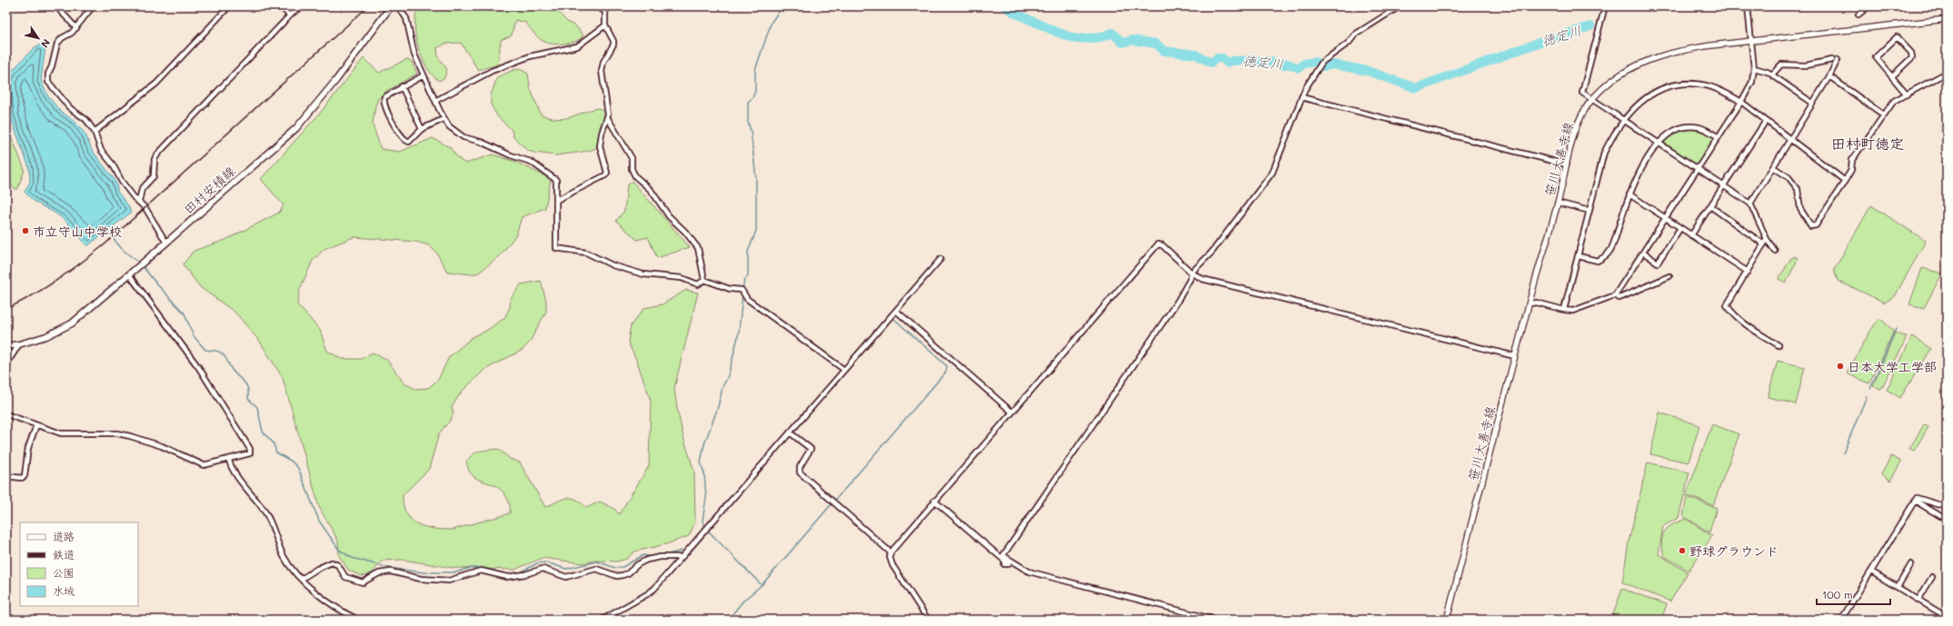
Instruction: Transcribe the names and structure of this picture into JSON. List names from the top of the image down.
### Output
{
  "streets": {
    "main road": ["田村安積線"],
    "street": ["笹川大善寺線"]
  },
  "districts": ["田村町徳定"],
  "water": ["徳定川"],
  "places": ["市立守山中学校", "日本大学工学部", "野球グラウンド"],
  "legend": [
    "道路",
    "鉄道",
    "公園",
    "水域"
  ],
  "scale_bar": "100 m",
  "north": "bottom right"
}
